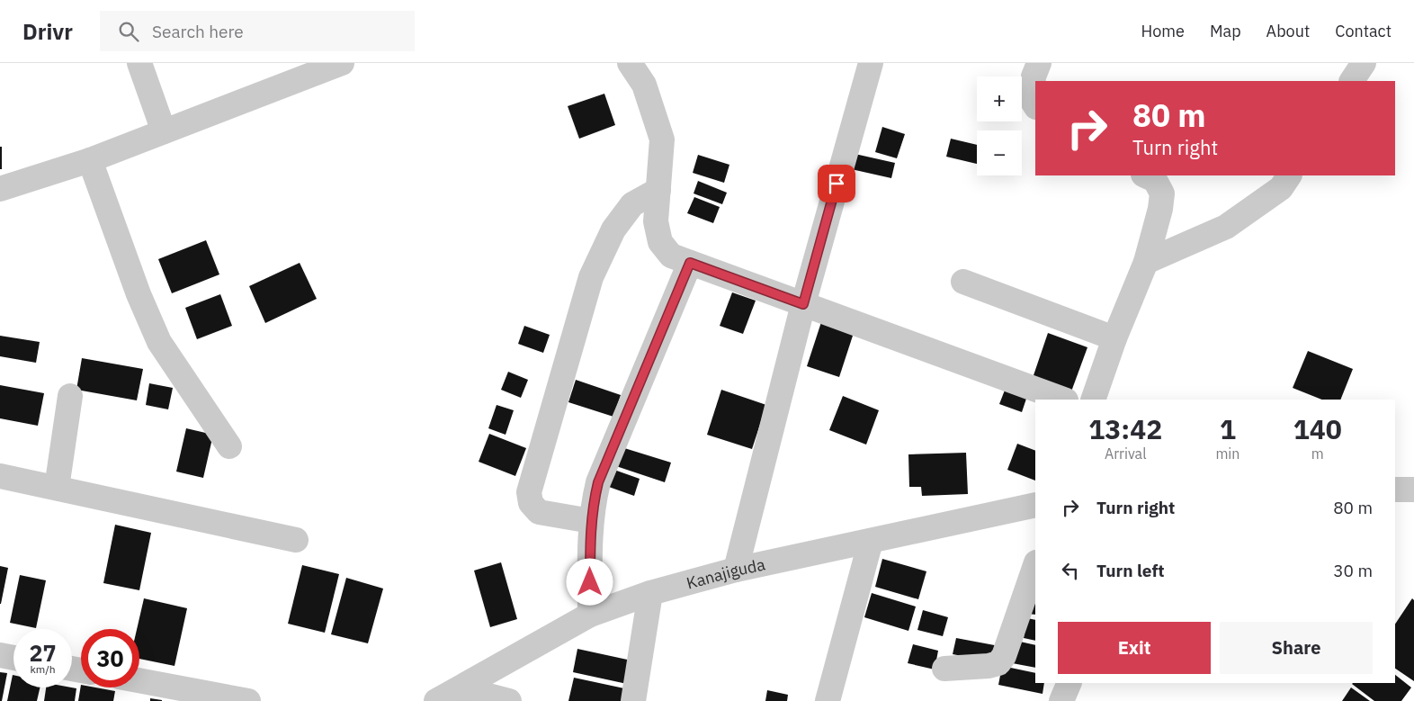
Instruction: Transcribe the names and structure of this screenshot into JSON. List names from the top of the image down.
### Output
{
  "streets": {
    "street": ["Kanajiguda"]
  },
  "page": {
    "header": "Drivr",
    "search": "Search here",
    "nav": [
      "Home",
      "Map",
      "About",
      "Contact"
    ],
    "map_buttons": ["+", "−"],
    "turn": ["80 m", "Turn right"],
    "eta": [
      "13:42",
      "Arrival",
      "1",
      "min",
      "140",
      "m"
    ],
    "list": [
      {
        "name": "Turn right",
        "value": "80 m"
      },
      {
        "name": "Turn left",
        "value": "30 m"
      }
    ],
    "buttons": ["Exit", "Share"],
    "speed": "27 km/h",
    "limit": "30"
  }
}
